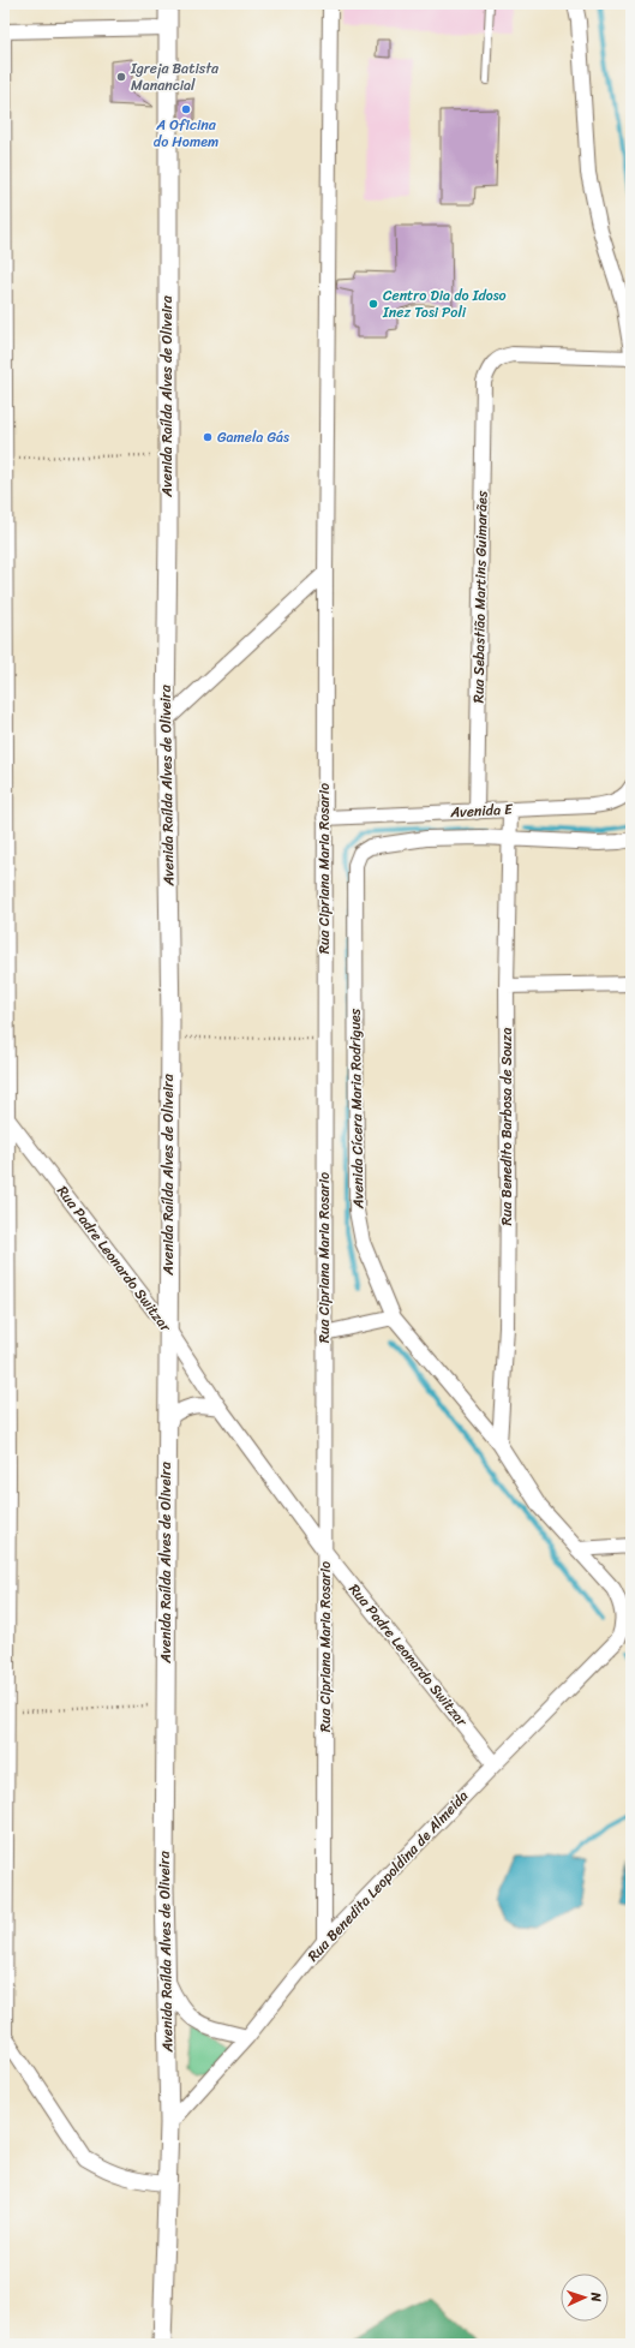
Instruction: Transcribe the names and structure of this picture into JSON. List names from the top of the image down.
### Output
{
  "streets": {
    "street": [
      "Avenida Raílda Alves de Oliveira",
      "Rua Sebastião Martins Guimarães",
      "Avenida E",
      "Rua Cipriana Maria Rosario",
      "Avenida Cícera Maria Rodrigues",
      "Rua Benedito Barbosa de Souza",
      "Rua Padre Leonardo Switzar",
      "Rua Benedita Leopoldina de Almeida"
    ]
  },
  "crossings": [
    ["Avenida Raílda Alves de Oliveira", "Rua Padre Leonardo Switzar"],
    ["Avenida Raílda Alves de Oliveira", "Rua Benedita Leopoldina de Almeida"],
    ["Rua Sebastião Martins Guimarães", "Avenida E"],
    ["Avenida E", "Rua Cipriana Maria Rosario"],
    ["Avenida E", "Rua Benedito Barbosa de Souza"],
    ["Rua Cipriana Maria Rosario", "Rua Padre Leonardo Switzar"],
    ["Rua Cipriana Maria Rosario", "Rua Benedita Leopoldina de Almeida"],
    ["Avenida Cícera Maria Rodrigues", "Rua Benedito Barbosa de Souza"],
    ["Avenida Cícera Maria Rodrigues", "Rua Benedita Leopoldina de Almeida"],
    ["Rua Padre Leonardo Switzar", "Rua Benedita Leopoldina de Almeida"]
  ],
  "places": [
    "Igreja Batista Manancial",
    "A Oficina do Homem",
    "Centro Dia do Idoso Inez Tosi Poli",
    "Gamela Gás"
  ],
  "north": "right"
}
